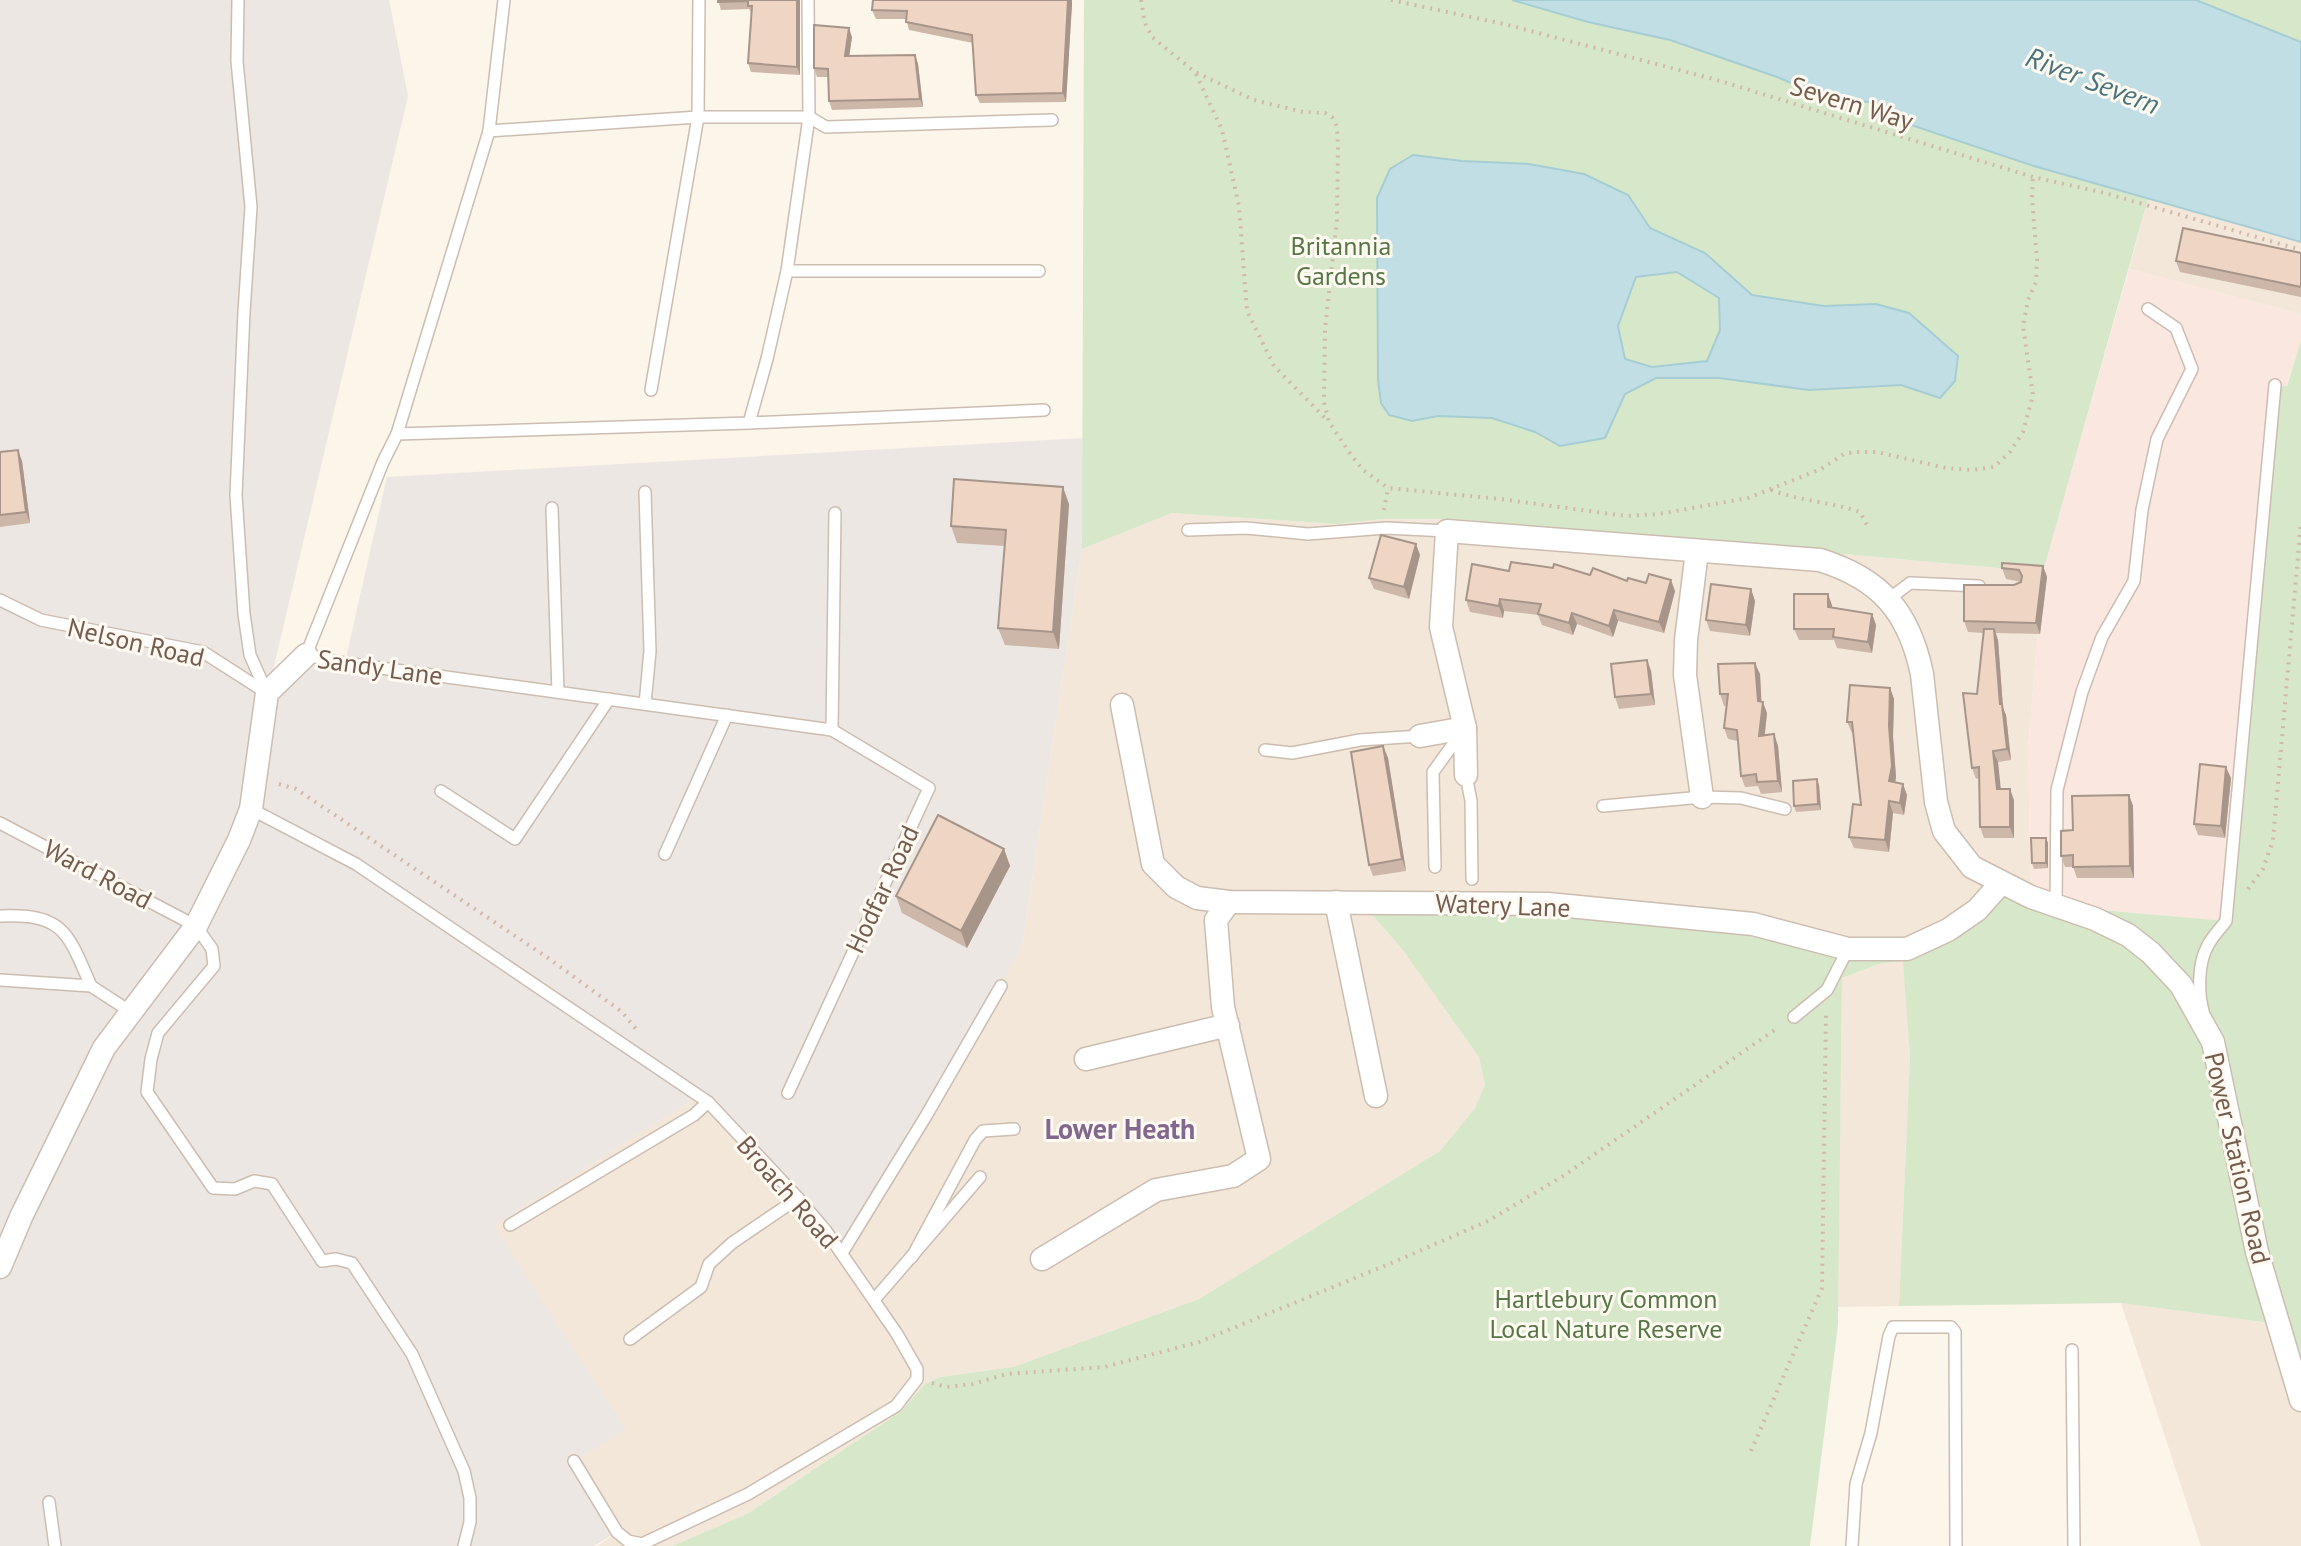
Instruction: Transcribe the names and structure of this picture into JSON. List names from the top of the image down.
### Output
{
  "streets": {
    "street": ["Sandy Lane", "Watery Lane", "Power Station Road"],
    "lane": [
      "Nelson Road",
      "Ward Road",
      "Hodfar Road",
      "Broach Road"
    ],
    "path": ["Severn Way"]
  },
  "crossings": [
    ["Nelson Road", "Sandy Lane"],
    ["Sandy Lane", "Hodfar Road"],
    ["Watery Lane", "Power Station Road"]
  ],
  "districts": ["Lower Heath"],
  "water": ["River Severn"],
  "parks": ["Britannia Gardens", "Hartlebury Common Local Nature Reserve"]
}
